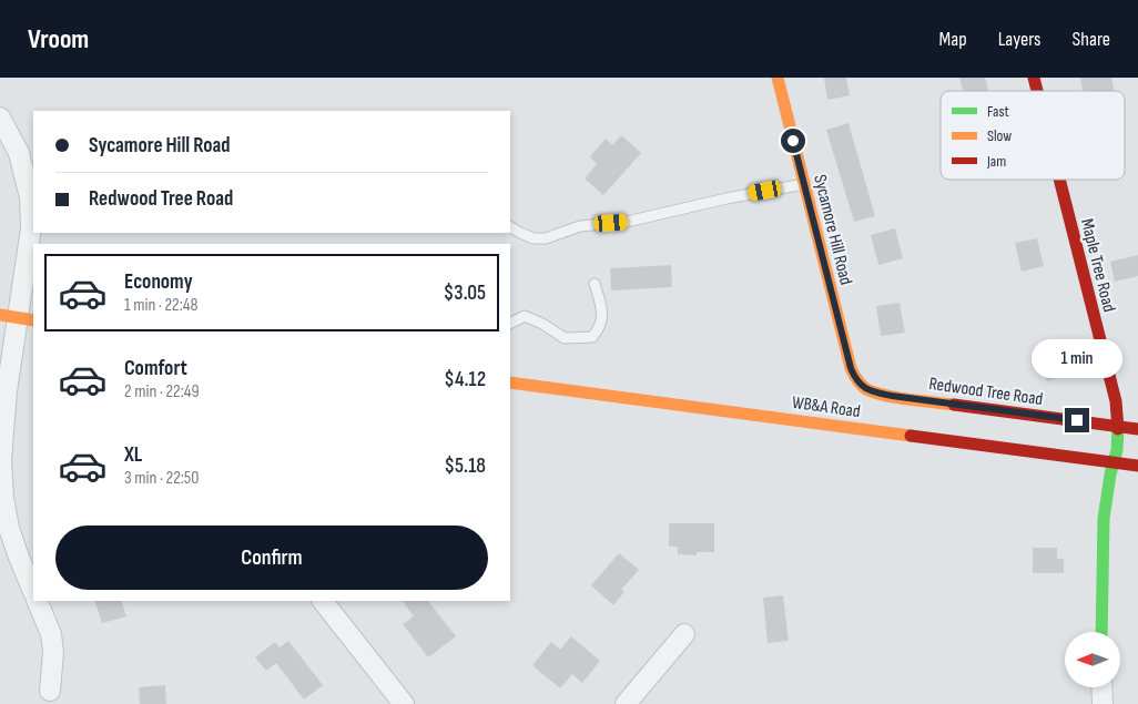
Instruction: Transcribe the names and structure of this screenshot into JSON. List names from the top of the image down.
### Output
{
  "streets": {
    "street": [
      "Sycamore Hill Road",
      "Maple Tree Road",
      "Redwood Tree Road",
      "WB&A Road"
    ]
  },
  "crossings": [
    ["Sycamore Hill Road", "Redwood Tree Road"],
    ["Maple Tree Road", "Redwood Tree Road"],
    ["Maple Tree Road", "WB&A Road"]
  ],
  "legend": ["Fast", "Slow", "Jam"],
  "north": "left",
  "page": {
    "header": "Vroom",
    "nav": ["Map", "Layers", "Share"],
    "banner": ["Sycamore Hill Road", "Redwood Tree Road"],
    "list": [
      {
        "name": "Economy",
        "note": "1 min · 22:48",
        "value": "$3.05"
      },
      {
        "name": "Comfort",
        "note": "2 min · 22:49",
        "value": "$4.12"
      },
      {
        "name": "XL",
        "note": "3 min · 22:50",
        "value": "$5.18"
      }
    ],
    "bubble": "1 min",
    "buttons": "Confirm"
  }
}
